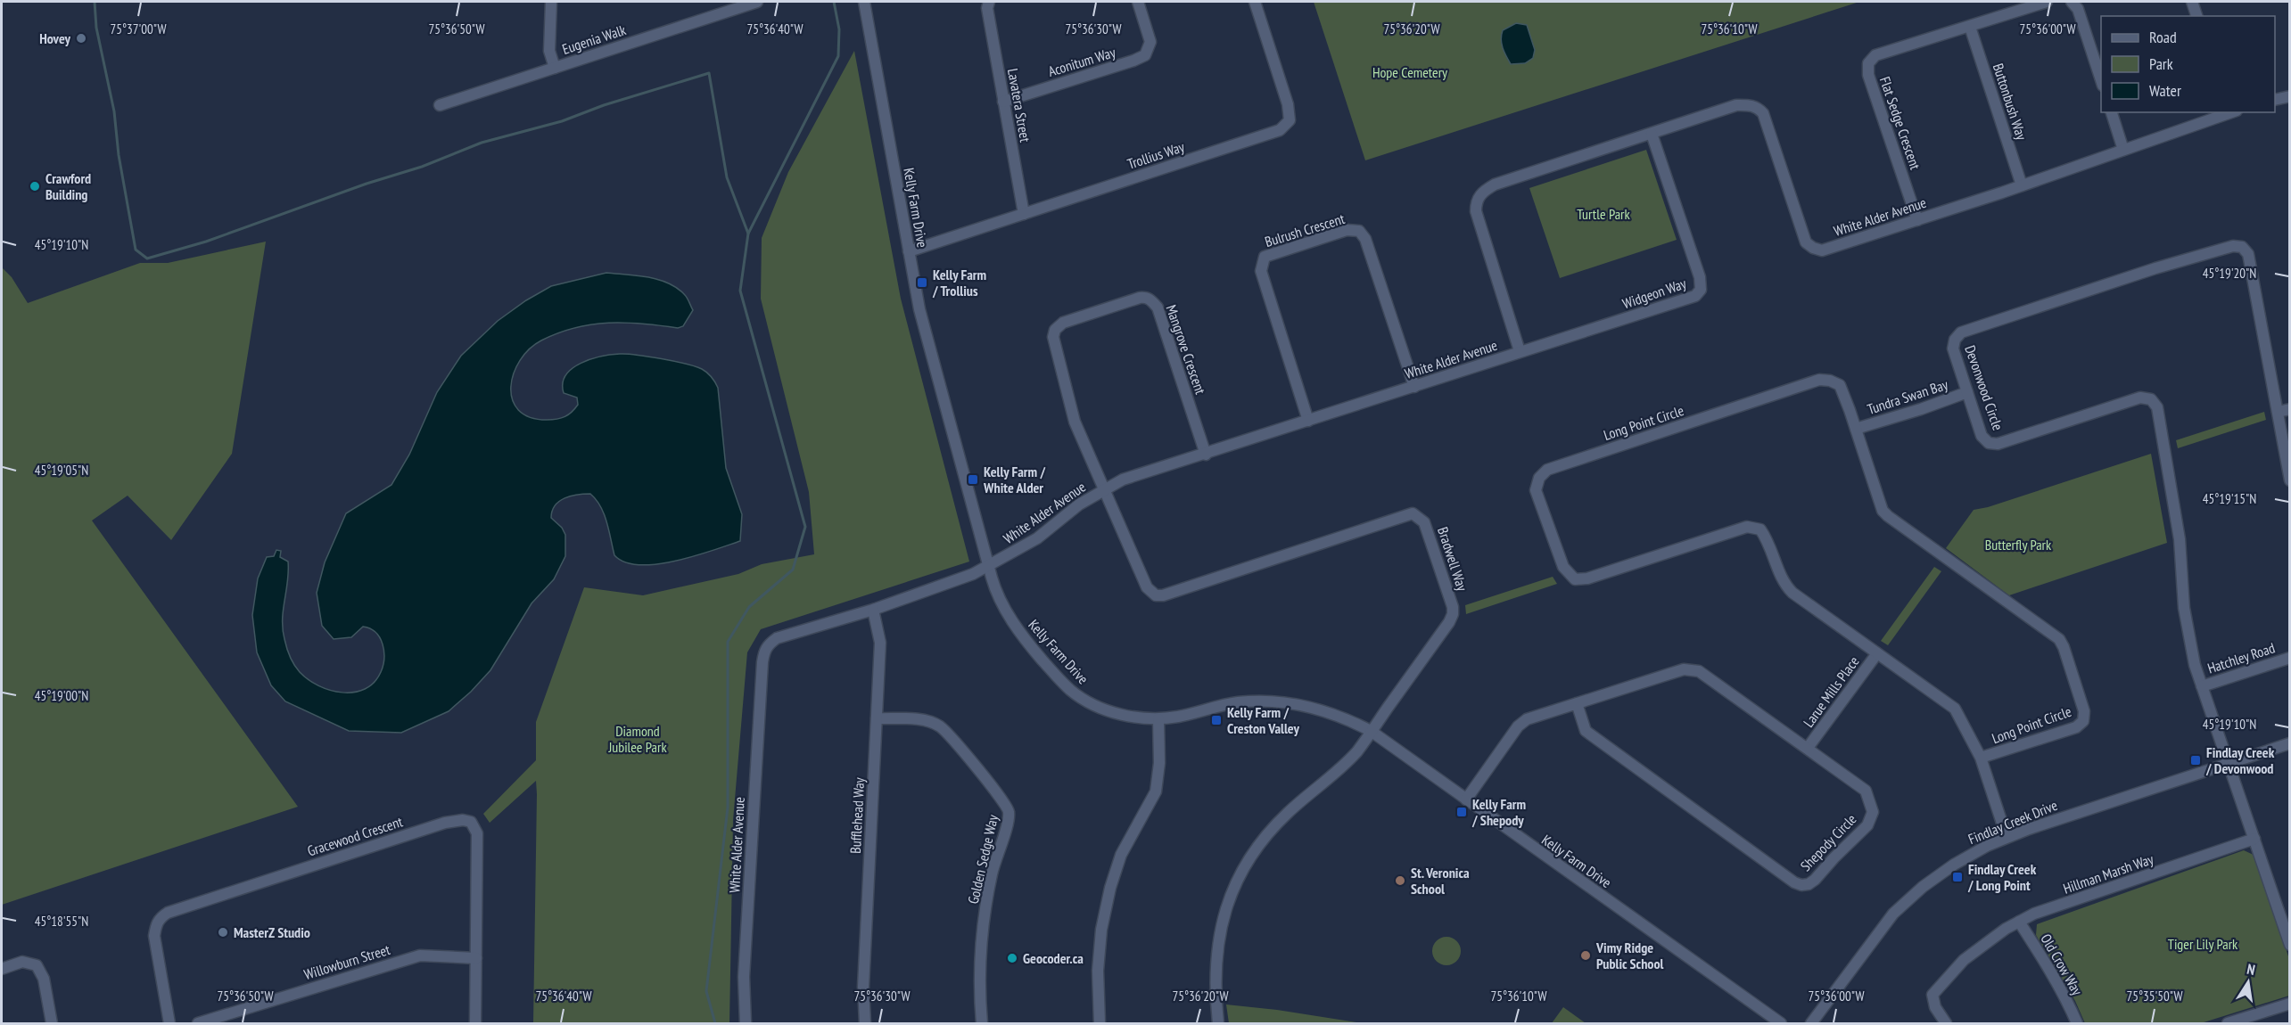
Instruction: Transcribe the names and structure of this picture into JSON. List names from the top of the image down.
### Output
{
  "streets": {
    "street": [
      "Eugenia Walk",
      "Aconitum Way",
      "Buttonbush Way",
      "Lavatera Street",
      "Flat Sedge Crescent",
      "Trollius Way",
      "Kelly Farm Drive",
      "White Alder Avenue",
      "Bulrush Crescent",
      "Widgeon Way",
      "Mangrove Crescent",
      "Devonwood Circle",
      "Tundra Swan Bay",
      "Long Point Circle",
      "Bradwell Way",
      "Hatchley Road",
      "Larue Mills Place",
      "Bufflehead Way",
      "Findlay Creek Drive",
      "Gracewood Crescent",
      "Shepody Circle",
      "Golden Sedge Way",
      "Hillman Marsh Way",
      "Willowburn Street",
      "Old Crow Way"
    ]
  },
  "crossings": [
    ["Aconitum Way", "Lavatera Street"],
    ["Buttonbush Way", "Flat Sedge Crescent"],
    ["Buttonbush Way", "White Alder Avenue"],
    ["Lavatera Street", "Trollius Way"],
    ["Flat Sedge Crescent", "White Alder Avenue"],
    ["Trollius Way", "Kelly Farm Drive"],
    ["Kelly Farm Drive", "White Alder Avenue"],
    ["Kelly Farm Drive", "Bradwell Way"],
    ["Kelly Farm Drive", "Shepody Circle"],
    ["White Alder Avenue", "Bulrush Crescent"],
    ["White Alder Avenue", "Widgeon Way"],
    ["White Alder Avenue", "Mangrove Crescent"],
    ["White Alder Avenue", "Bradwell Way"],
    ["White Alder Avenue", "Bufflehead Way"],
    ["Mangrove Crescent", "Bradwell Way"],
    ["Devonwood Circle", "Tundra Swan Bay"],
    ["Devonwood Circle", "Hatchley Road"],
    ["Devonwood Circle", "Findlay Creek Drive"],
    ["Devonwood Circle", "Hillman Marsh Way"],
    ["Tundra Swan Bay", "Long Point Circle"],
    ["Long Point Circle", "Larue Mills Place"],
    ["Long Point Circle", "Findlay Creek Drive"],
    ["Larue Mills Place", "Shepody Circle"],
    ["Bufflehead Way", "Golden Sedge Way"],
    ["Gracewood Crescent", "Willowburn Street"],
    ["Hillman Marsh Way", "Old Crow Way"]
  ],
  "parks": [
    "Hope Cemetery",
    "Turtle Park",
    "Butterfly Park",
    "Diamond Jubilee Park",
    "Tiger Lily Park"
  ],
  "places": {
    "other": [
      "Hovey",
      "Crawford Building",
      "St. Veronica School",
      "MasterZ Studio",
      "Vimy Ridge Public School",
      "Geocoder.ca"
    ],
    "transit": [
      "Kelly Farm / Trollius",
      "Kelly Farm / White Alder",
      "Kelly Farm / Creston Valley",
      "Findlay Creek / Devonwood",
      "Kelly Farm / Shepody",
      "Findlay Creek / Long Point"
    ]
  },
  "legend": ["Road", "Park", "Water"],
  "north": "top",
  "coordinates": [
    "75°37'00\"W",
    "75°36'50\"W",
    "75°36'40\"W",
    "75°36'30\"W",
    "75°36'20\"W",
    "75°36'10\"W",
    "75°36'00\"W",
    "45°19'10\"N",
    "45°19'20\"N",
    "45°19'05\"N",
    "45°19'15\"N",
    "45°19'00\"N",
    "45°18'55\"N",
    "75°35'50\"W"
  ]
}
